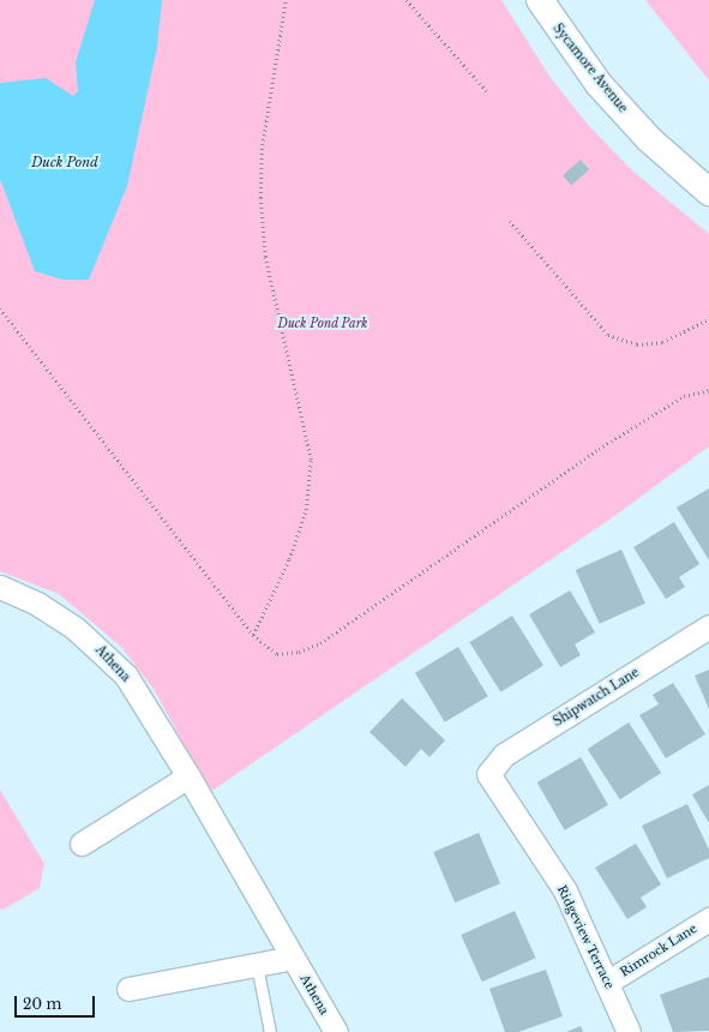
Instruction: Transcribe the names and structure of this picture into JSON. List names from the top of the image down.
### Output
{
  "streets": {
    "street": [
      "Sycamore Avenue",
      "Athena",
      "Shipwatch Lane",
      "Ridgeview Terrace",
      "Rimrock Lane"
    ]
  },
  "crossings": [
    ["Shipwatch Lane", "Ridgeview Terrace"],
    ["Ridgeview Terrace", "Rimrock Lane"]
  ],
  "water": ["Duck Pond"],
  "parks": ["Duck Pond Park"],
  "scale_bar": "20 m"
}
